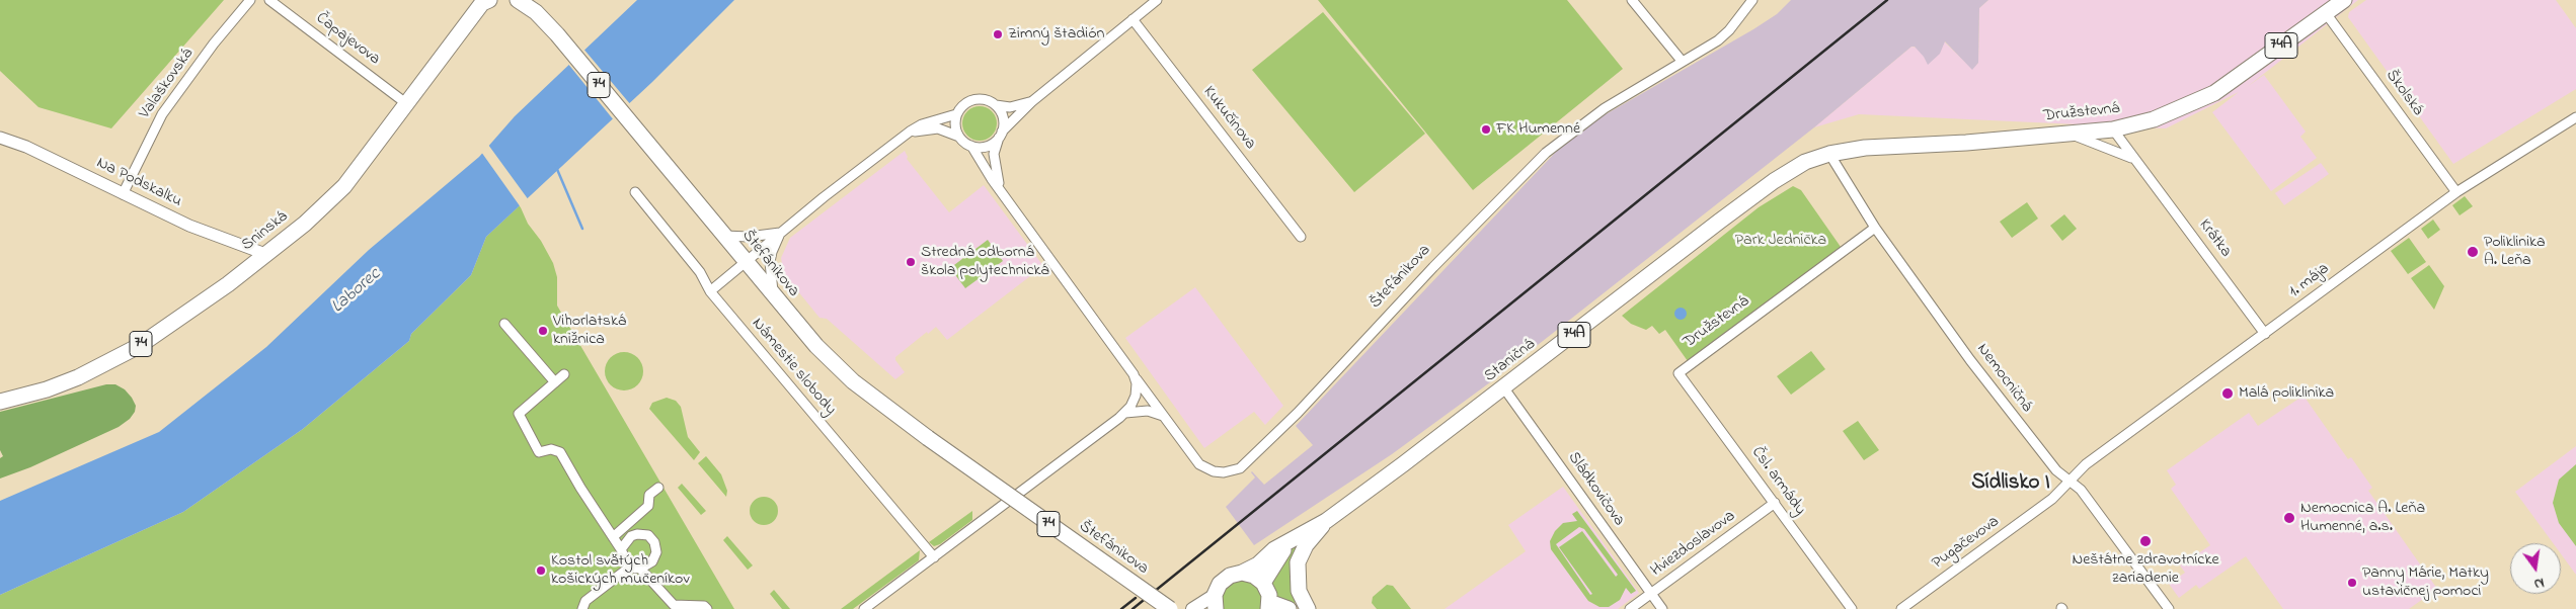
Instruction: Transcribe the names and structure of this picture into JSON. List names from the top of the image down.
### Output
{
  "streets": {
    "main road": [
      "74A",
      "74",
      "Družstevná",
      "Sninská",
      "Štefánikova",
      "Staničná"
    ],
    "street": [
      "Čapajevova",
      "Valaškovská",
      "Školská",
      "Kukučínova",
      "Na Podskalku",
      "Krátka",
      "1. mája",
      "Námestie slobody",
      "Nemocničná",
      "Čsl. armády",
      "Sládkovičova",
      "Pugačevova",
      "Hviezdoslavova"
    ]
  },
  "crossings": [
    ["Čapajevova", "Sninská"],
    ["74A", "Staničná"],
    ["Valaškovská", "Na Podskalku"],
    ["74", "Štefánikova"],
    ["Školská", "Družstevná"],
    ["Školská", "1. mája"],
    ["Družstevná", "Krátka"],
    ["Družstevná", "Staničná"],
    ["Družstevná", "Nemocničná"],
    ["Družstevná", "Čsl. armády"],
    ["Na Podskalku", "Sninská"],
    ["Krátka", "1. mája"],
    ["Štefánikova", "Námestie slobody"],
    ["1. mája", "Nemocničná"],
    ["1. mája", "Pugačevova"],
    ["Staničná", "Sládkovičova"],
    ["Nemocničná", "Pugačevova"],
    ["Čsl. armády", "Hviezdoslavova"],
    ["Sládkovičova", "Hviezdoslavova"]
  ],
  "districts": ["Sídlisko I"],
  "water": ["Laborec"],
  "parks": ["Park Jednička"],
  "places": [
    "Zimný štadión",
    "FK Humenné",
    "Poliklinika A. Leňa",
    "Stredná odborná škola polytechnická",
    "Vihorlatská knižnica",
    "Malá poliklinika",
    "Nemocnica A. Leňa Humenné, a.s.",
    "Neštátne zdravotnícke zariadenie",
    "Kostol svätých košických mučeníkov",
    "Panny Márie, Matky ustavičnej pomoci"
  ],
  "north": "bottom"
}
